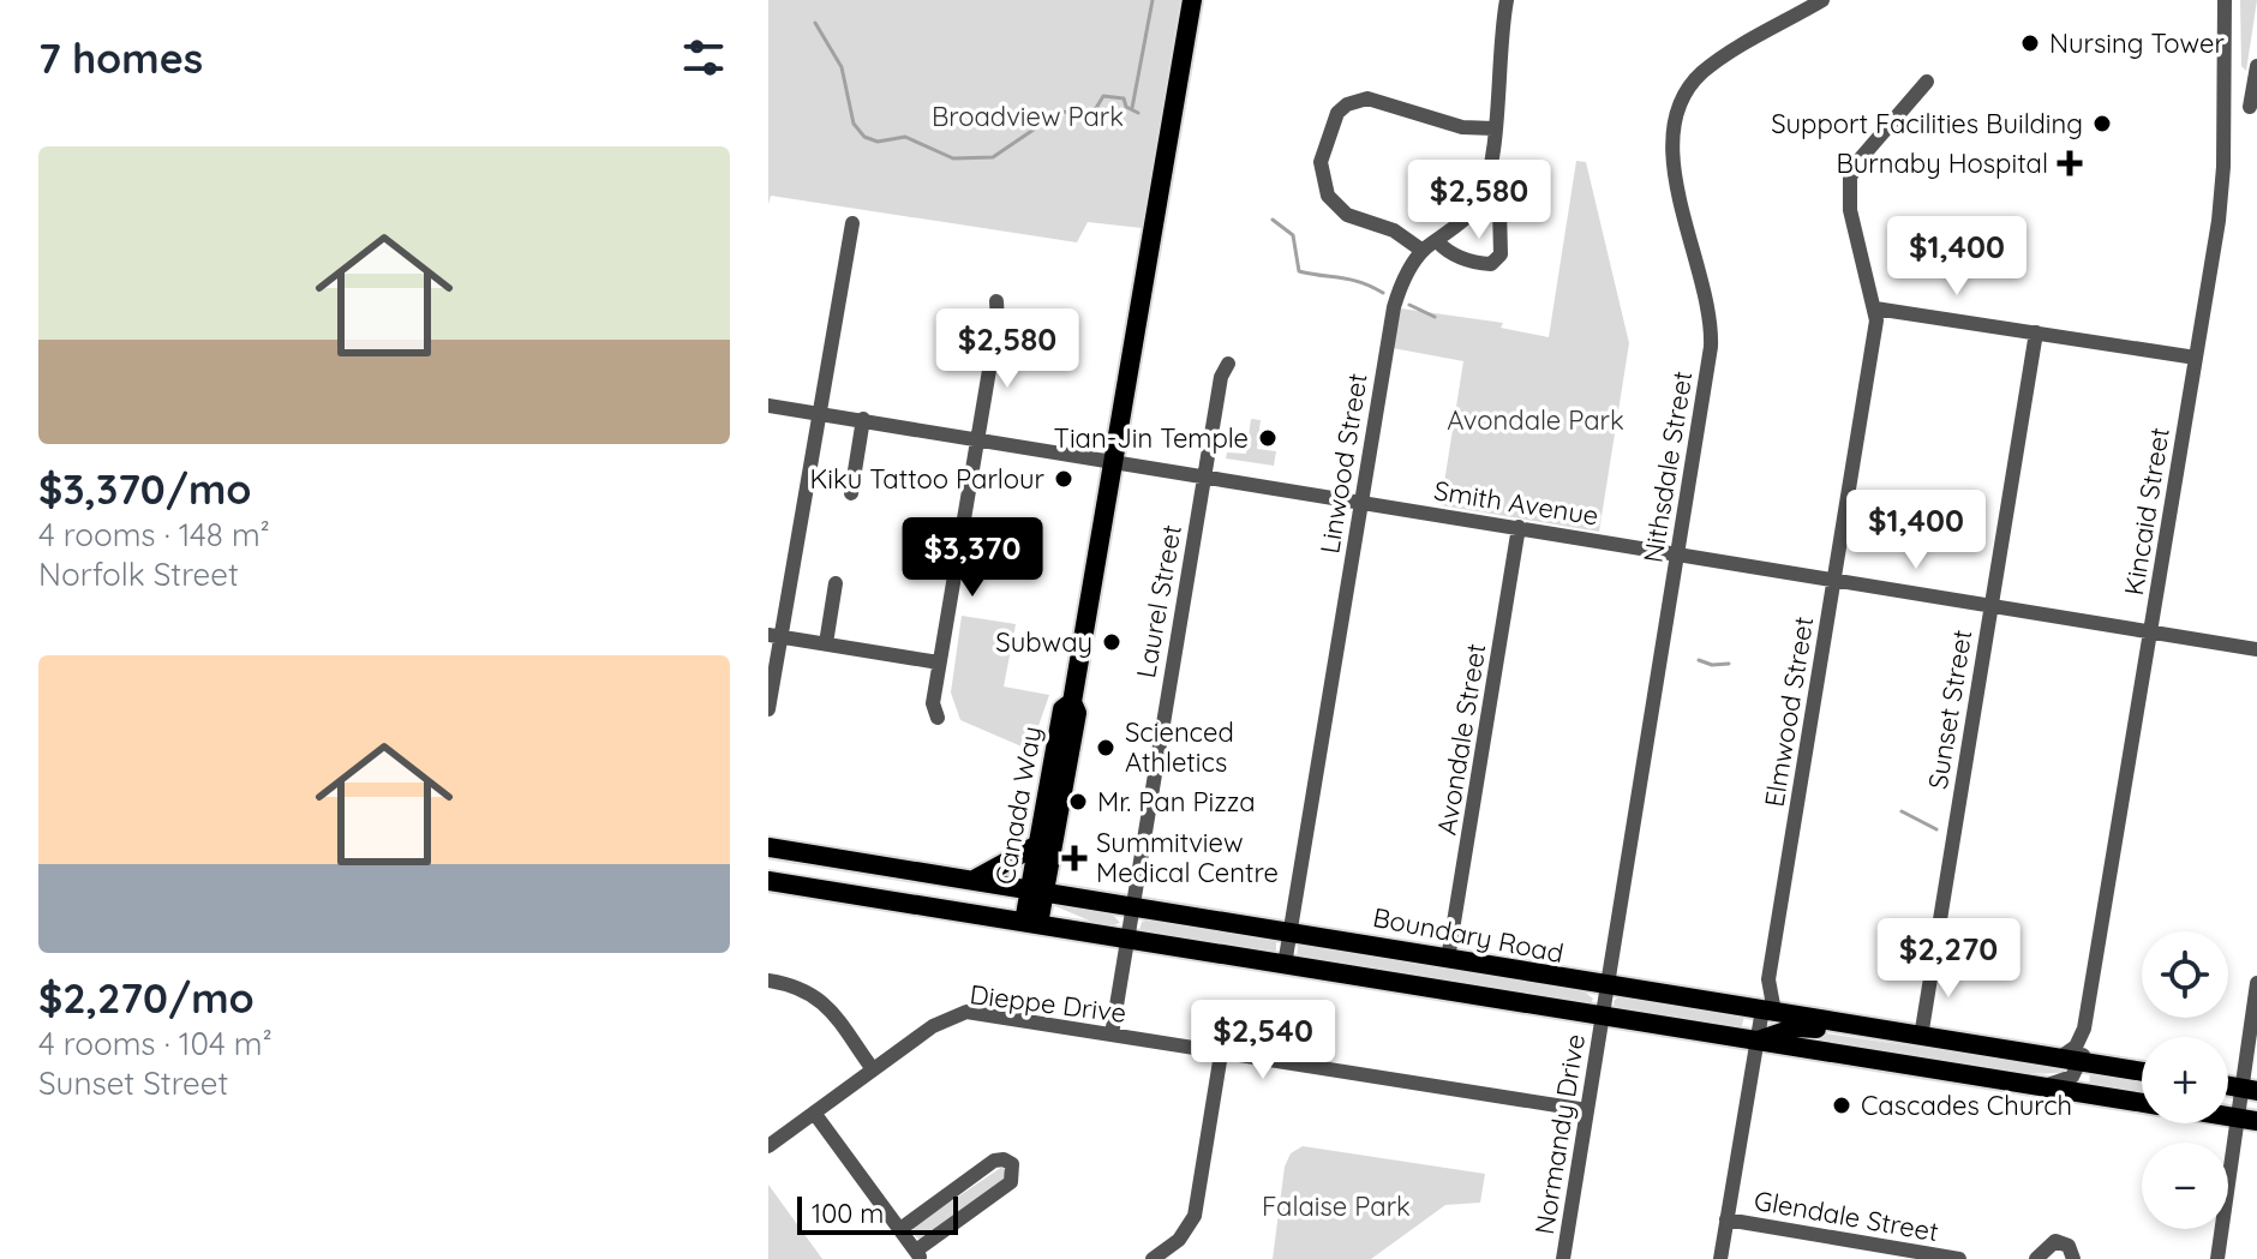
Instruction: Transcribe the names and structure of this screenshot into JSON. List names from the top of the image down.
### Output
{
  "streets": {
    "main road": ["Canada Way", "Boundary Road"],
    "street": [
      "Linwood Street",
      "Nithsdale Street",
      "Smith Avenue",
      "Kincaid Street",
      "Laurel Street",
      "Sunset Street",
      "Elmwood Street",
      "Avondale Street",
      "Dieppe Drive",
      "Normandy Drive",
      "Glendale Street"
    ]
  },
  "crossings": [
    ["Linwood Street", "Smith Avenue"],
    ["Linwood Street", "Boundary Road"],
    ["Nithsdale Street", "Smith Avenue"],
    ["Nithsdale Street", "Boundary Road"],
    ["Nithsdale Street", "Normandy Drive"],
    ["Smith Avenue", "Kincaid Street"],
    ["Smith Avenue", "Laurel Street"],
    ["Smith Avenue", "Sunset Street"],
    ["Smith Avenue", "Elmwood Street"],
    ["Smith Avenue", "Avondale Street"],
    ["Smith Avenue", "Canada Way"],
    ["Kincaid Street", "Boundary Road"],
    ["Laurel Street", "Boundary Road"],
    ["Laurel Street", "Dieppe Drive"],
    ["Sunset Street", "Boundary Road"],
    ["Elmwood Street", "Boundary Road"],
    ["Elmwood Street", "Glendale Street"],
    ["Avondale Street", "Boundary Road"],
    ["Canada Way", "Boundary Road"],
    ["Dieppe Drive", "Normandy Drive"]
  ],
  "parks": ["Broadview Park", "Avondale Park", "Falaise Park"],
  "places": {
    "other": [
      "Nursing Tower",
      "Support Facilities Building",
      "Tian-Jin Temple",
      "Kiku Tattoo Parlour",
      "Subway",
      "Scienced Athletics",
      "Mr. Pan Pizza",
      "Cascades Church"
    ],
    "health": ["Burnaby Hospital", "Summitview Medical Centre"]
  },
  "scale_bar": "100 m",
  "page": {
    "heading": "7 homes",
    "list": [
      {
        "name": "$3,370/mo",
        "note": "4 rooms · 148 m² · Norfolk Street"
      },
      {
        "name": "$2,270/mo",
        "note": "4 rooms · 104 m² · Sunset Street"
      }
    ],
    "price": [
      "$2,580",
      "$1,400",
      "$2,580",
      "$1,400",
      "$3,370",
      "$2,270",
      "$2,540"
    ],
    "map_buttons": ["+", "−"],
    "scale": "100 m"
  }
}
